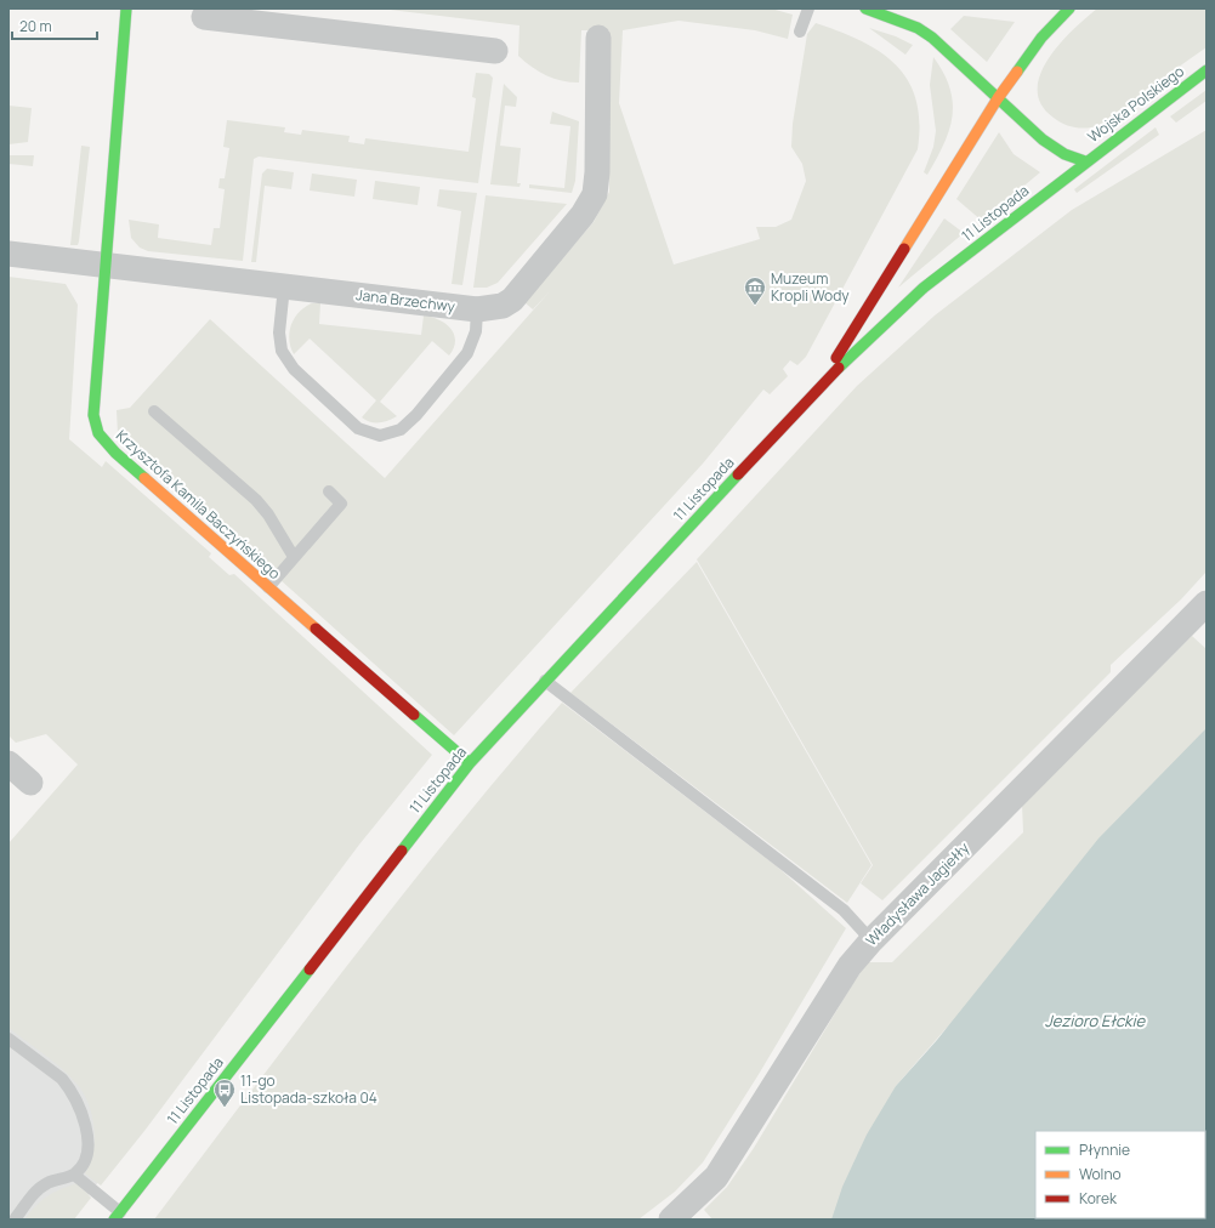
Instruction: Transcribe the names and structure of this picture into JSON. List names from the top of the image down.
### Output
{
  "streets": {
    "street": [
      "Wojska Polskiego",
      "11 Listopada",
      "Jana Brzechwy",
      "Krzysztofa Kamila Baczyńskiego",
      "Władysława Jagiełły"
    ]
  },
  "crossings": [
    ["Wojska Polskiego", "11 Listopada"],
    ["11 Listopada", "Krzysztofa Kamila Baczyńskiego"],
    ["Jana Brzechwy", "Krzysztofa Kamila Baczyńskiego"]
  ],
  "water": ["Jezioro Ełckie"],
  "places": {
    "museum": ["Muzeum Kropli Wody"],
    "bus stop": ["11-go Listopada-szkoła 04"]
  },
  "legend": ["Płynnie", "Wolno", "Korek"],
  "scale_bar": "20 m"
}
